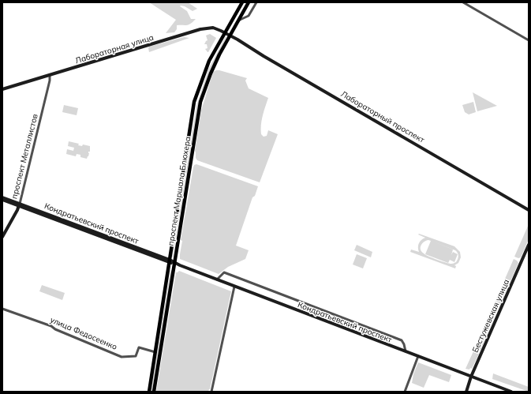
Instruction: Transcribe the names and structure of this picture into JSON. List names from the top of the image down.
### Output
{
  "streets": {
    "main road": ["проспект Маршала Блюхера"],
    "street": [
      "Лабораторная улица",
      "Лабораторный проспект",
      "проспект Металлистов",
      "Кондратьевский проспект",
      "Бестужевская улица",
      "улица Федосеенко"
    ]
  },
  "crossings": [
    ["Лабораторная улица", "Лабораторный проспект"],
    ["Лабораторная улица", "проспект Металлистов"],
    ["Лабораторная улица", "проспект Маршала Блюхера"],
    ["Лабораторный проспект", "проспект Маршала Блюхера"],
    ["проспект Металлистов", "Кондратьевский проспект"],
    ["проспект Маршала Блюхера", "Кондратьевский проспект"],
    ["проспект Маршала Блюхера", "улица Федосеенко"],
    ["Кондратьевский проспект", "Бестужевская улица"]
  ]
}
